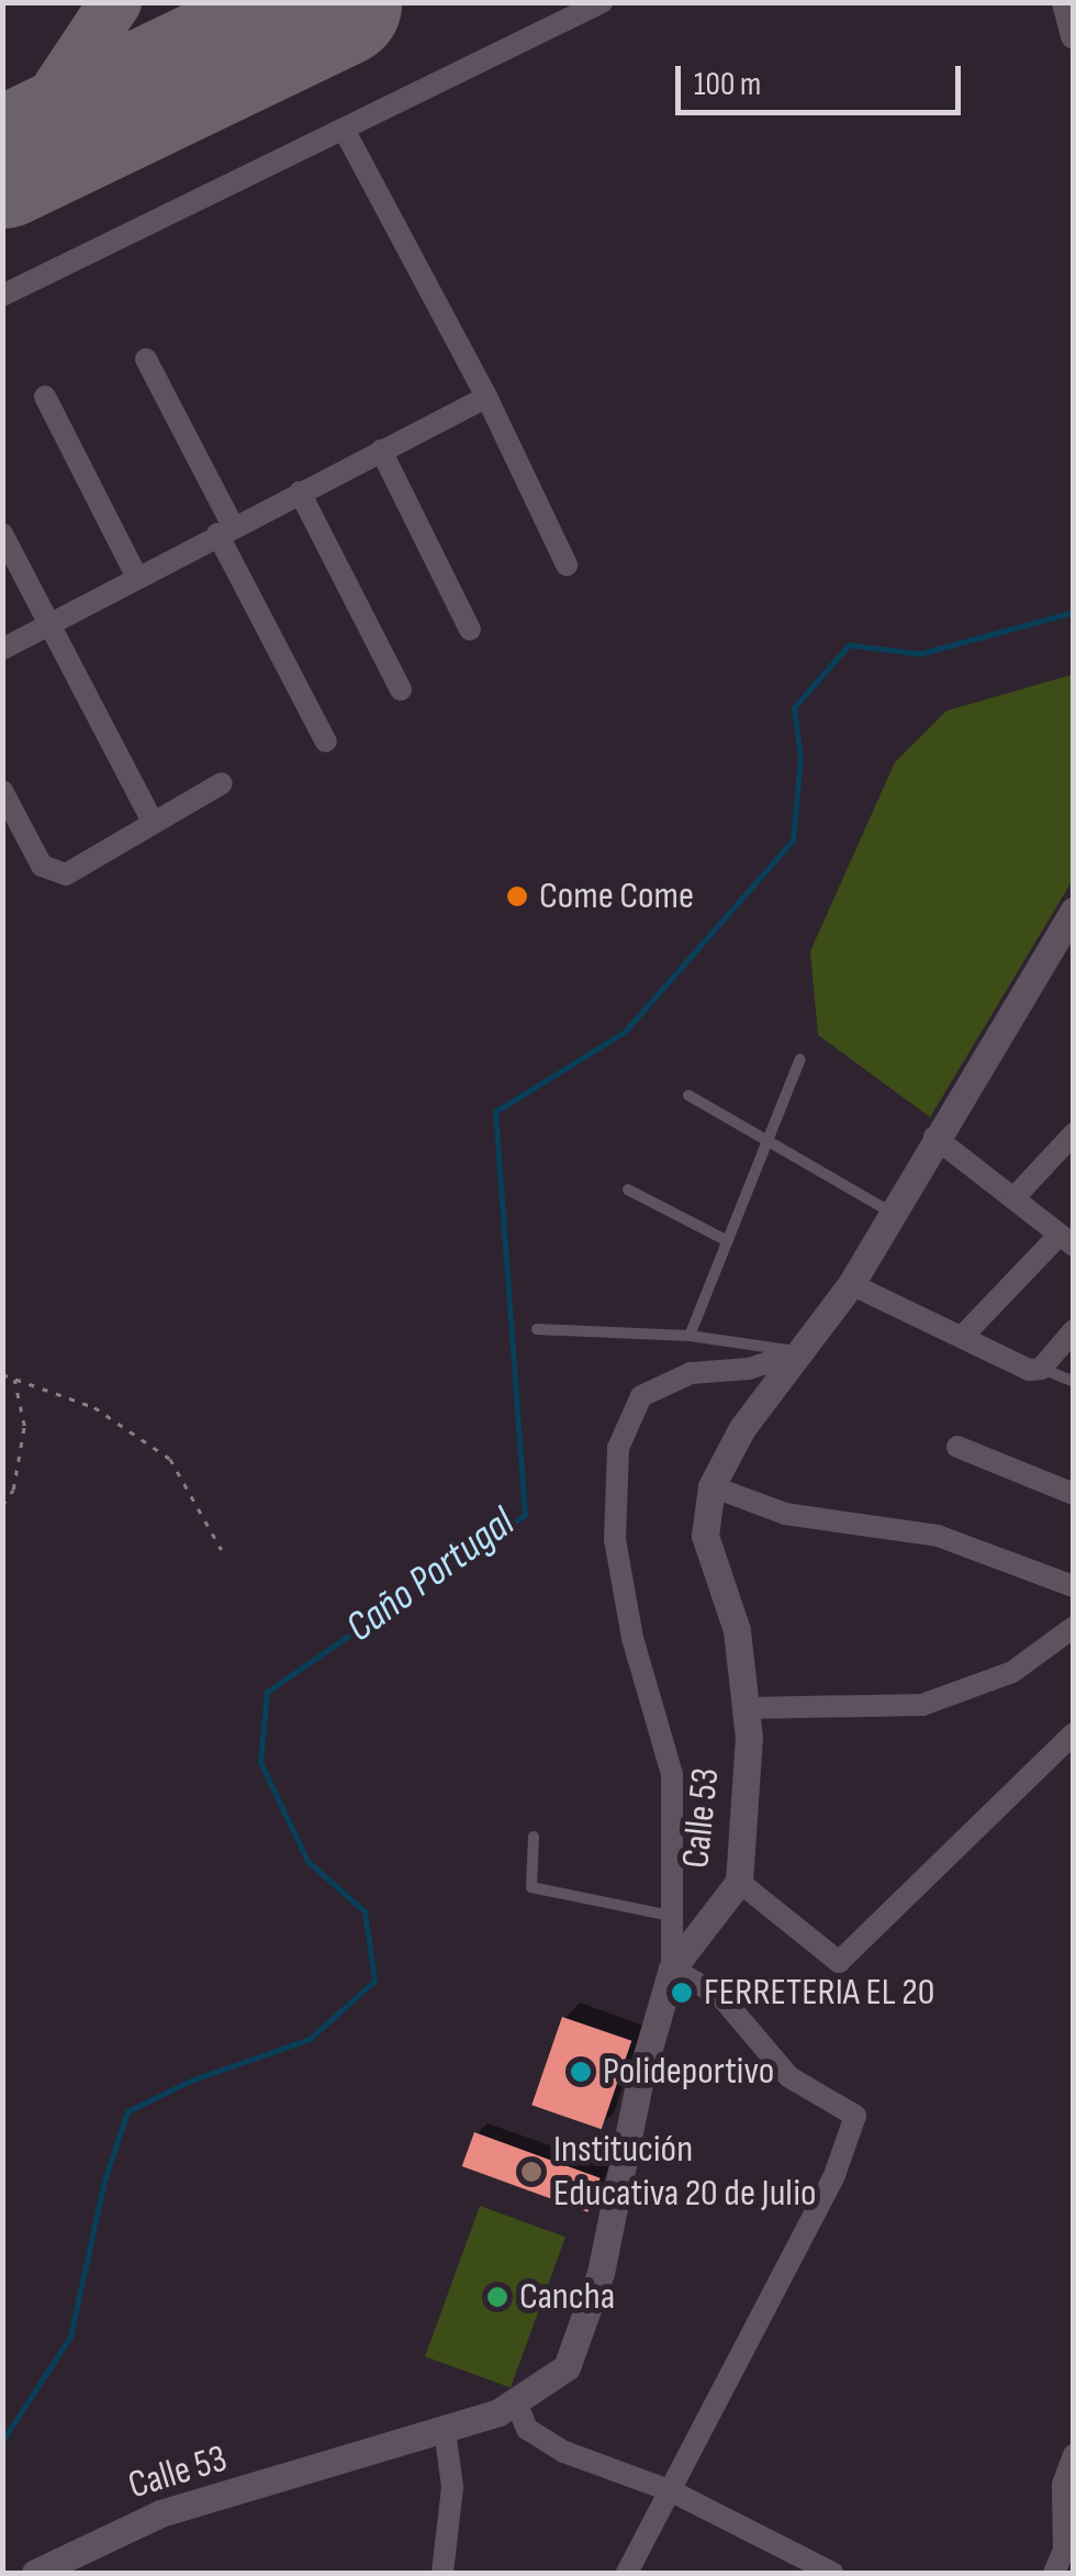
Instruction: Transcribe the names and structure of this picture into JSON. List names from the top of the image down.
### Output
{
  "streets": {
    "street": ["Calle 53"]
  },
  "water": ["Caño Portugal"],
  "places": [
    "Come Come",
    "FERRETERIA EL 20",
    "Polideportivo",
    "Institución Educativa 20 de Julio",
    "Cancha"
  ],
  "scale_bar": "100 m"
}
